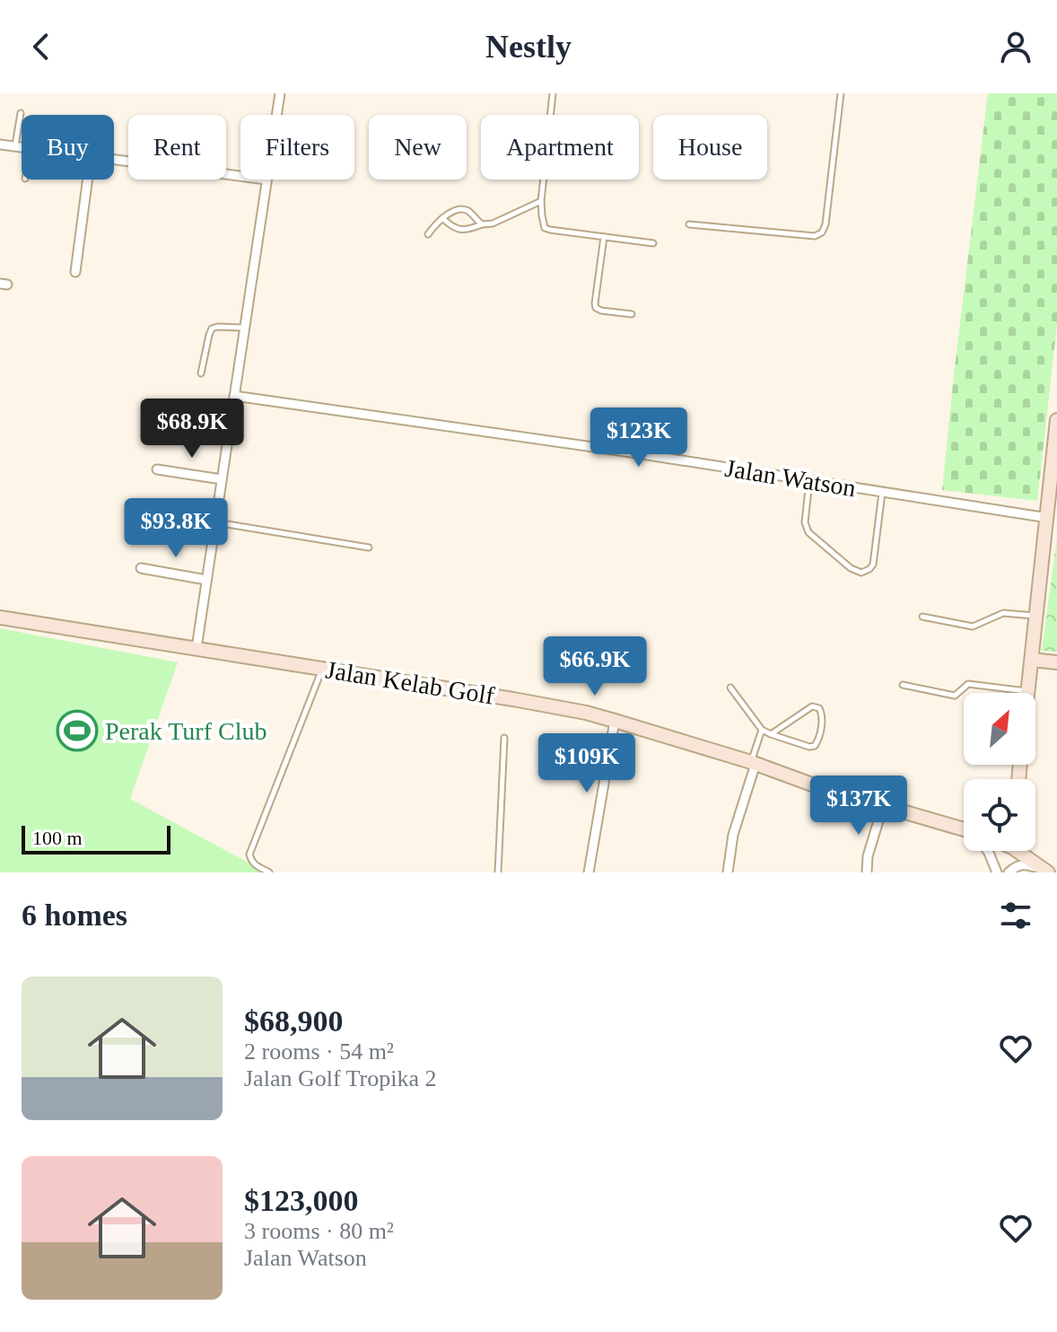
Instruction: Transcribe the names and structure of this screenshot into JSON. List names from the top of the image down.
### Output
{
  "streets": {
    "street": ["Jalan Watson", "Jalan Kelab Golf"]
  },
  "places": {
    "sports": ["Perak Turf Club"]
  },
  "scale_bar": "100 m",
  "north": "top right",
  "page": {
    "header": "Nestly",
    "chip": [
      "Buy",
      "Rent",
      "Filters",
      "New",
      "Apartment",
      "House"
    ],
    "price": [
      "$68.9K",
      "$123K",
      "$93.8K",
      "$66.9K",
      "$109K",
      "$137K"
    ],
    "scale": "100 m",
    "heading": "6 homes",
    "list": [
      {
        "name": "$68,900",
        "note": "2 rooms · 54 m² · Jalan Golf Tropika 2"
      },
      {
        "name": "$123,000",
        "note": "3 rooms · 80 m² · Jalan Watson"
      }
    ]
  }
}
